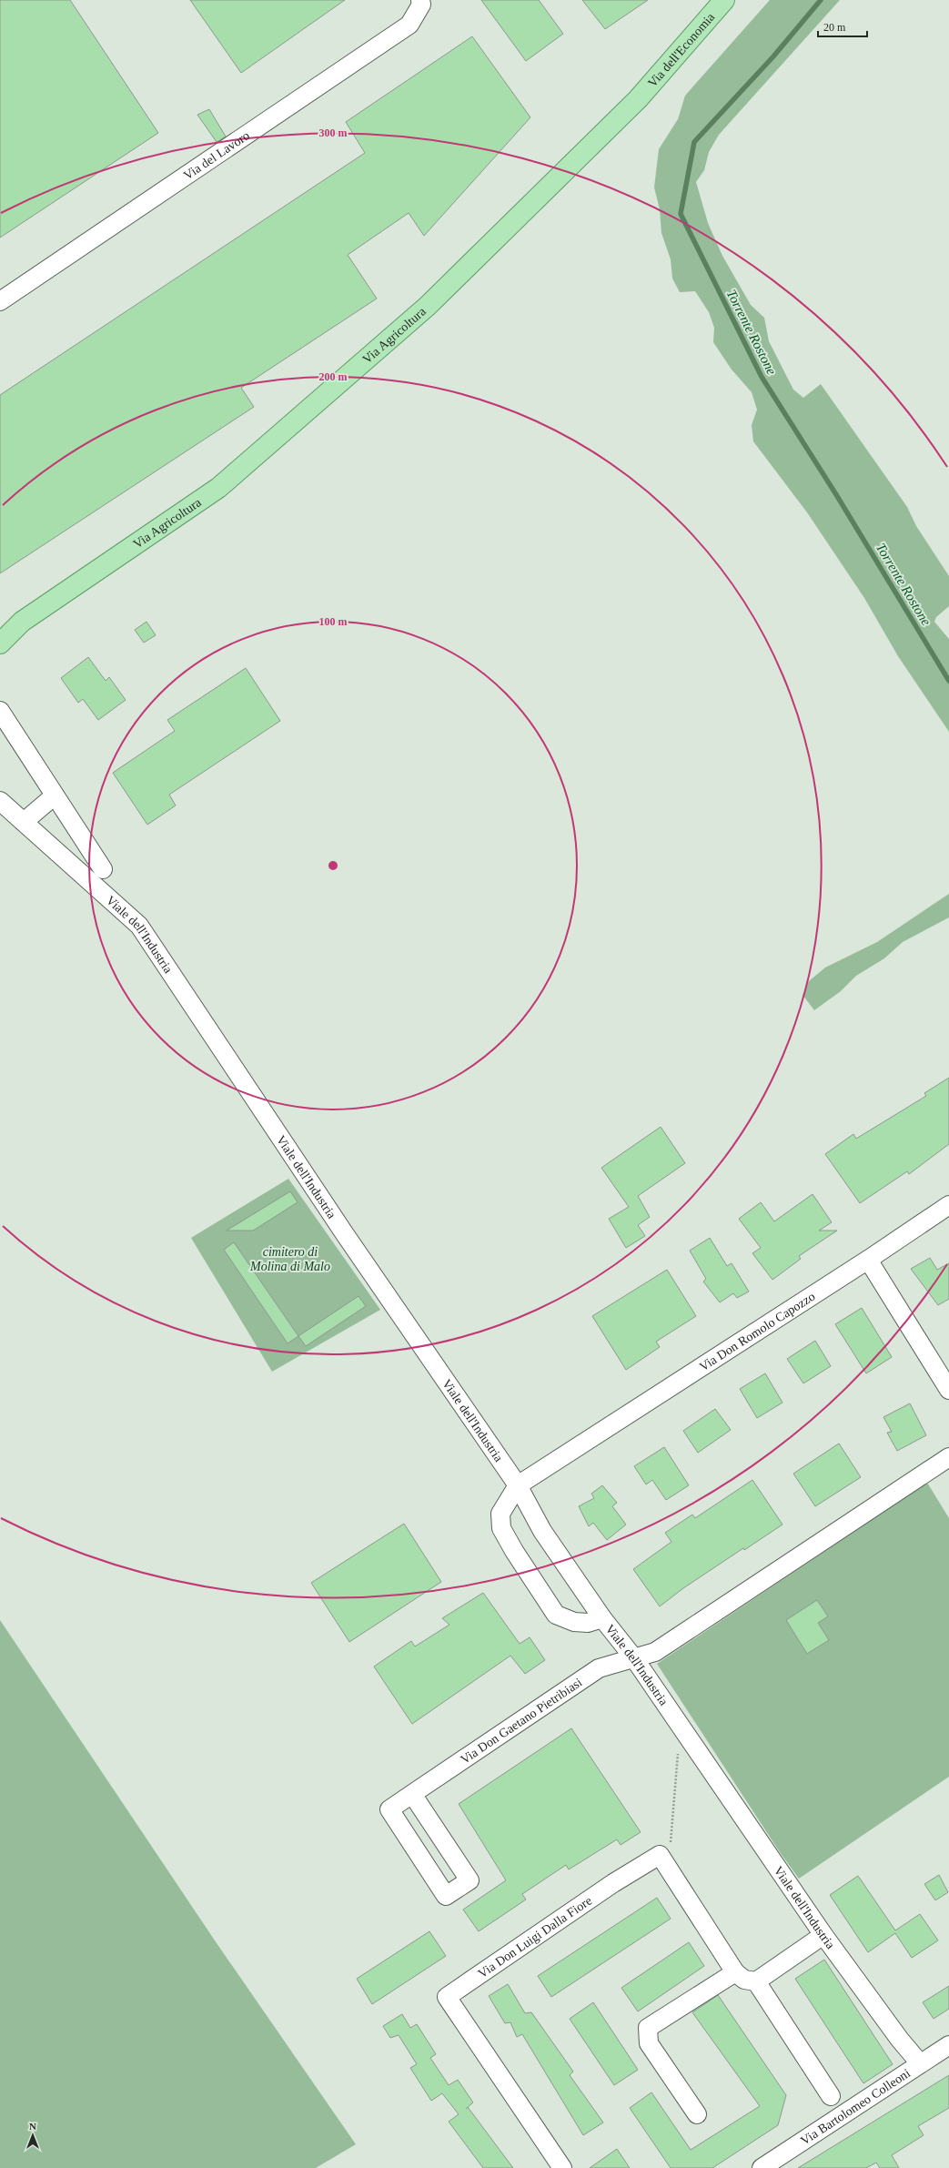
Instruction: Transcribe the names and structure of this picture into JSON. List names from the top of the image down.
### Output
{
  "streets": {
    "main road": ["Via dell'Economia", "Via Agricoltura"],
    "street": [
      "Via del Lavoro",
      "Viale dell'Industria",
      "Via Don Romolo Capozzo",
      "Via Don Gaetano Pietribiasi",
      "Via Don Luigi Dalla Fiore",
      "Via Bartolomeo Colleoni"
    ]
  },
  "crossings": [
    ["Via dell'Economia", "Via Agricoltura"],
    ["Viale dell'Industria", "Via Don Romolo Capozzo"],
    ["Viale dell'Industria", "Via Don Gaetano Pietribiasi"],
    ["Viale dell'Industria", "Via Bartolomeo Colleoni"]
  ],
  "water": ["Torrente Rostone"],
  "parks": ["cimitero di Molina di Malo"],
  "scale_bar": "20 m",
  "north": "top",
  "rings": ["300 m", "200 m", "100 m"]
}
